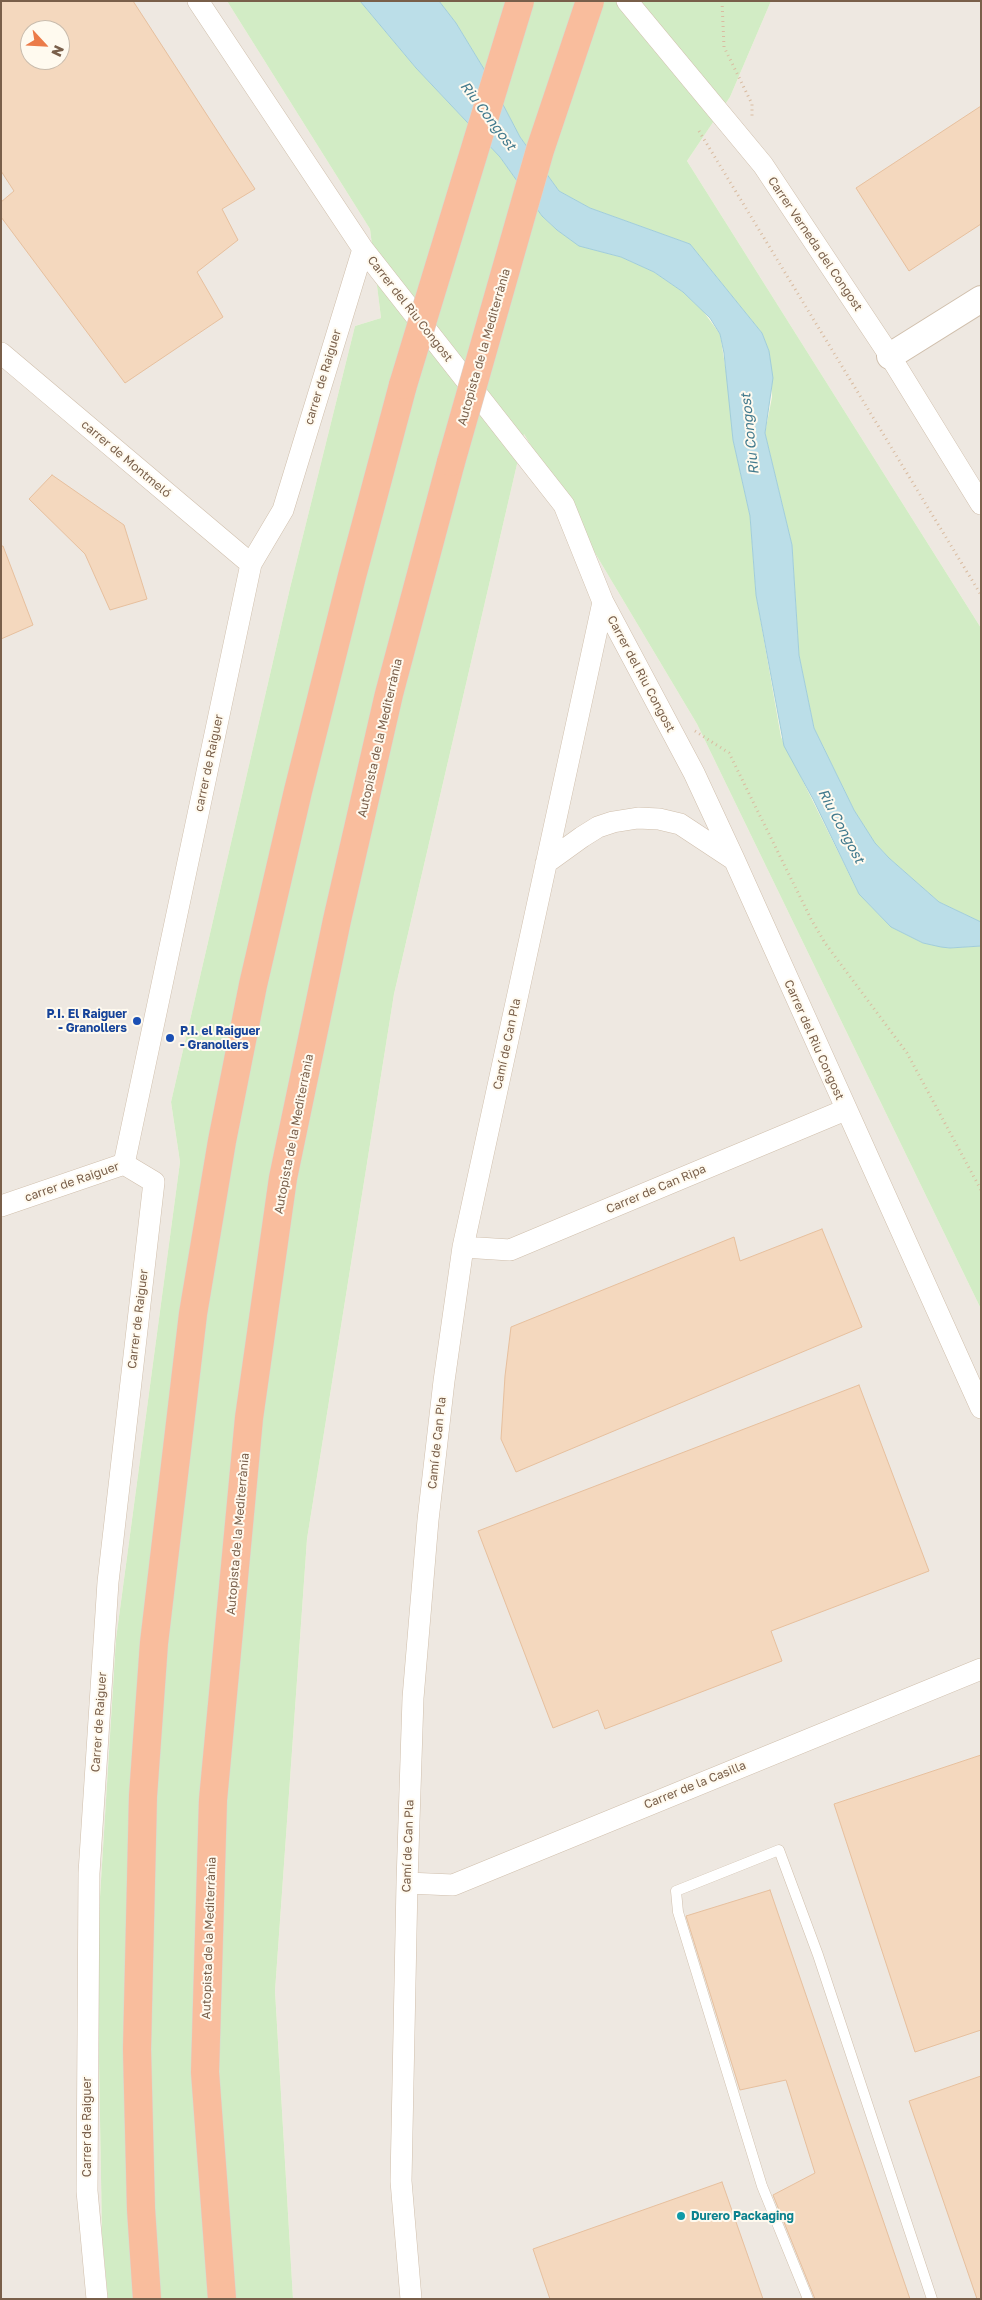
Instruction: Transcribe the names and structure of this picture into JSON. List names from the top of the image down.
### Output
{
  "streets": {
    "highway": ["Autopista de la Mediterrània"],
    "street": [
      "Carrer Verneda del Congost",
      "Carrer del Riu Congost",
      "carrer de Raiguer",
      "carrer de Montmeló",
      "Camí de Can Pla",
      "Carrer de Can Ripa",
      "Carrer de Raiguer",
      "Carrer de la Casilla"
    ]
  },
  "crossings": [
    ["Carrer del Riu Congost", "carrer de Raiguer"],
    ["Carrer del Riu Congost", "Camí de Can Pla"],
    ["Carrer del Riu Congost", "Carrer de Can Ripa"],
    ["carrer de Raiguer", "carrer de Montmeló"],
    ["carrer de Raiguer", "Carrer de Raiguer"],
    ["Camí de Can Pla", "Carrer de Can Ripa"],
    ["Camí de Can Pla", "Carrer de la Casilla"]
  ],
  "water": ["Riu Congost"],
  "places": ["P.I. El Raiguer - Granollers", "P.I. el Raiguer - Granollers", "Durero Packaging"],
  "north": "bottom right"
}
